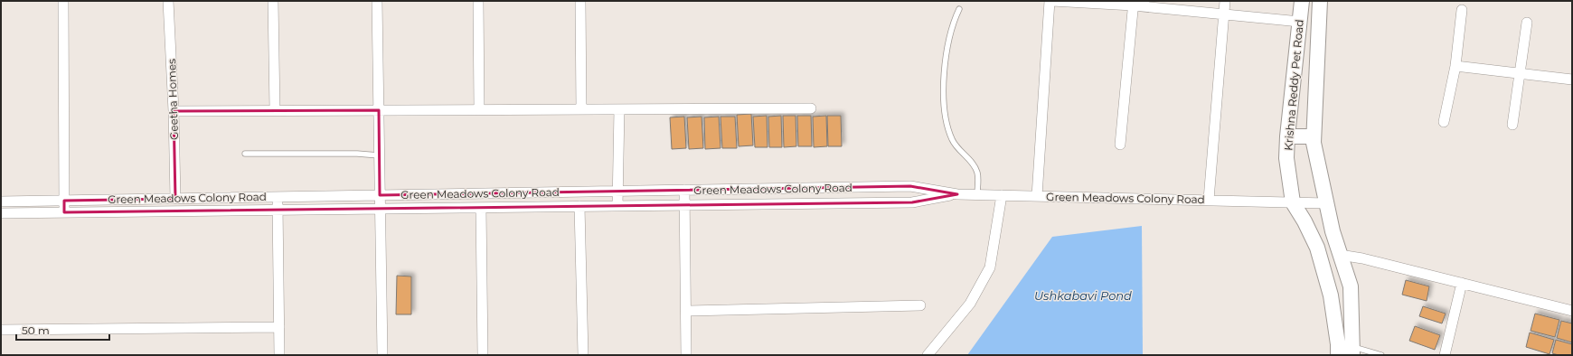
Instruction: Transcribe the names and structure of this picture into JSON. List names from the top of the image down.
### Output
{
  "streets": {
    "main road": ["Krishna Reddy Pet Road"],
    "street": ["Geetha Homes", "Green Meadows Colony Road"]
  },
  "crossings": [
    ["Krishna Reddy Pet Road", "Green Meadows Colony Road"],
    ["Geetha Homes", "Green Meadows Colony Road"]
  ],
  "water": ["Ushkabavi Pond"],
  "scale_bar": "50 m"
}
